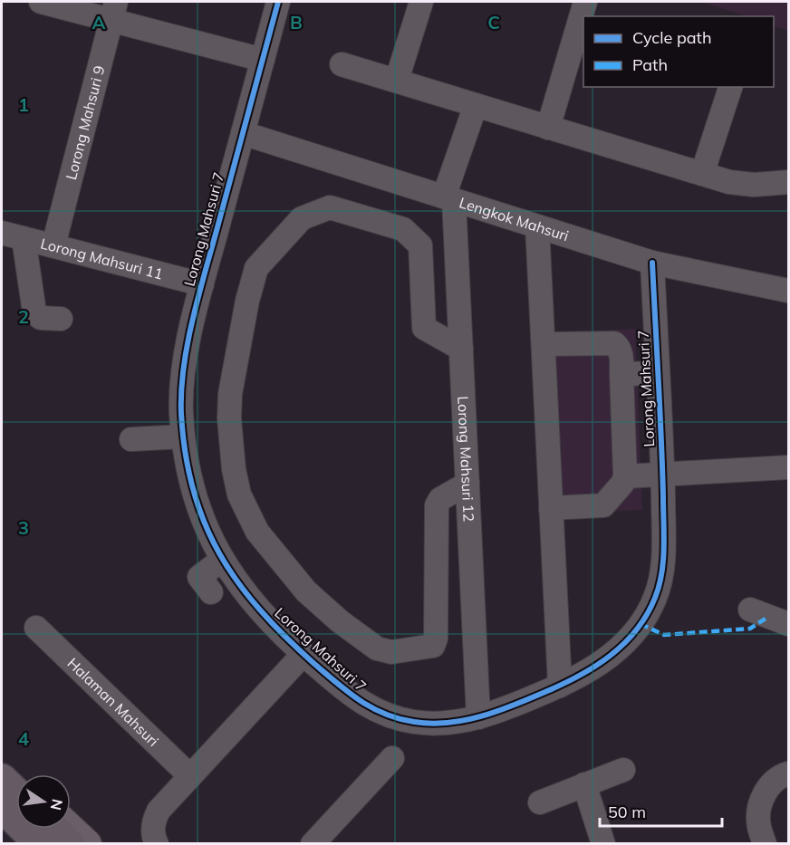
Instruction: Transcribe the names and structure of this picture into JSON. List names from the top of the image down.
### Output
{
  "streets": {
    "street": [
      "Lorong Mahsuri 9",
      "Lengkok Mahsuri",
      "Lorong Mahsuri 7",
      "Lorong Mahsuri 11",
      "Lorong Mahsuri 12",
      "Halaman Mahsuri"
    ]
  },
  "crossings": [
    ["Lorong Mahsuri 9", "Lorong Mahsuri 11"],
    ["Lengkok Mahsuri", "Lorong Mahsuri 7"],
    ["Lengkok Mahsuri", "Lorong Mahsuri 12"],
    ["Lorong Mahsuri 7", "Lorong Mahsuri 11"],
    ["Lorong Mahsuri 7", "Lorong Mahsuri 12"]
  ],
  "legend": ["Cycle path", "Path"],
  "scale_bar": "50 m",
  "north": "right",
  "grid": {
    "columns": ["A", "B", "C"],
    "rows": [
      "1",
      "2",
      "3",
      "4"
    ]
  }
}
